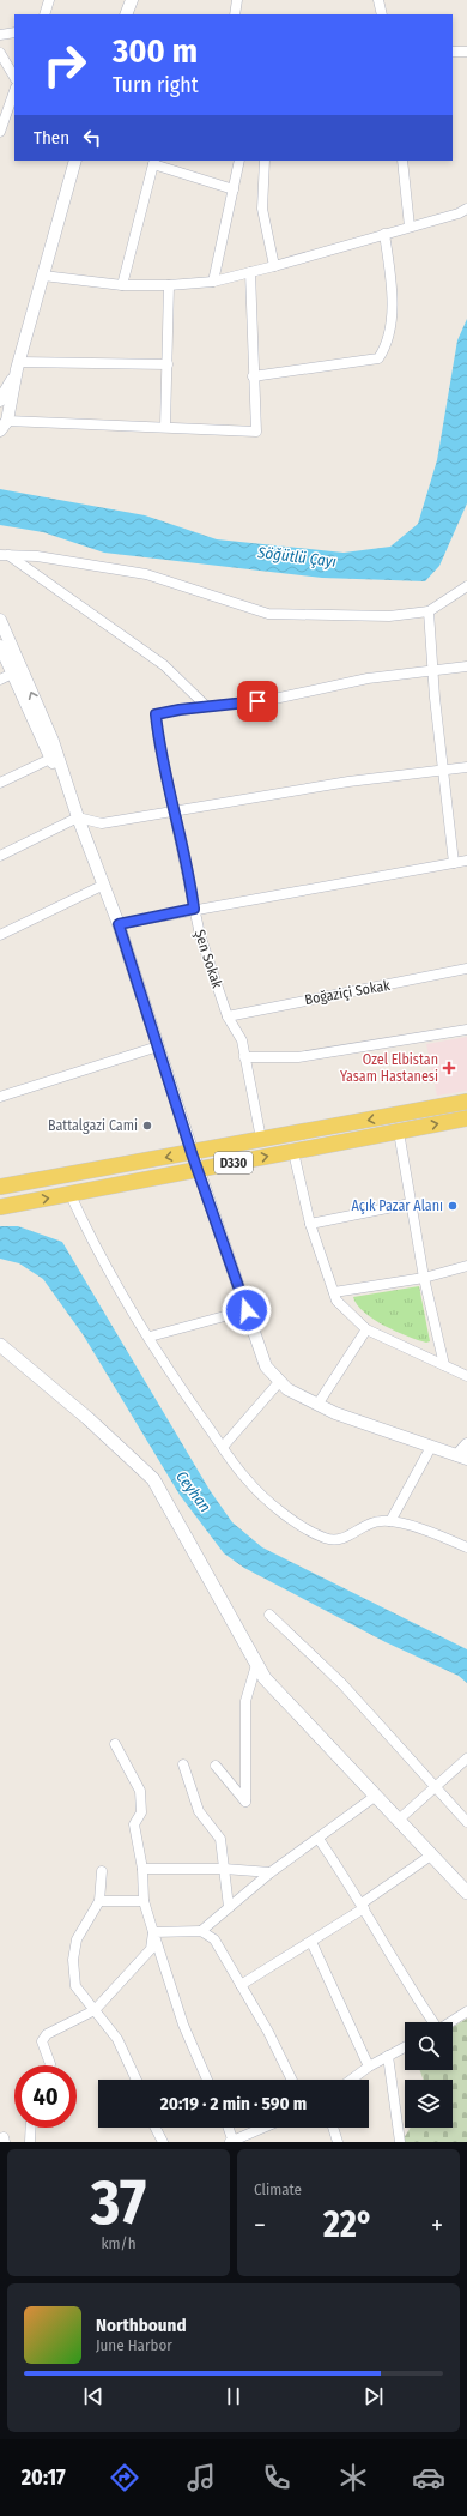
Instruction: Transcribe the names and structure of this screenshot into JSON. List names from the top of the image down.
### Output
{
  "streets": {
    "main road": ["D330"],
    "street": ["Şen Sokak", "Boğaziçi Sokak"]
  },
  "crossings": [
    ["Şen Sokak", "Boğaziçi Sokak"],
    ["Şen Sokak", "D330"]
  ],
  "water": ["Söğütlü Çayı", "Ceyhan"],
  "places": {
    "health": ["Ozel Elbistan Yasam Hastanesi"],
    "other": ["Battalgazi Cami", "Açık Pazar Alanı"]
  },
  "page": {
    "turn": ["300 m", "Turn right"],
    "then": "Then",
    "limit": "40",
    "trip": "20:19 · 2 min · 590 m",
    "tile": [
      ["37", "km/h"],
      "Climate"
    ],
    "heat": ["−", "22°", "+"],
    "song": ["Northbound", "June Harbor"],
    "tabs": "20:17"
  }
}
